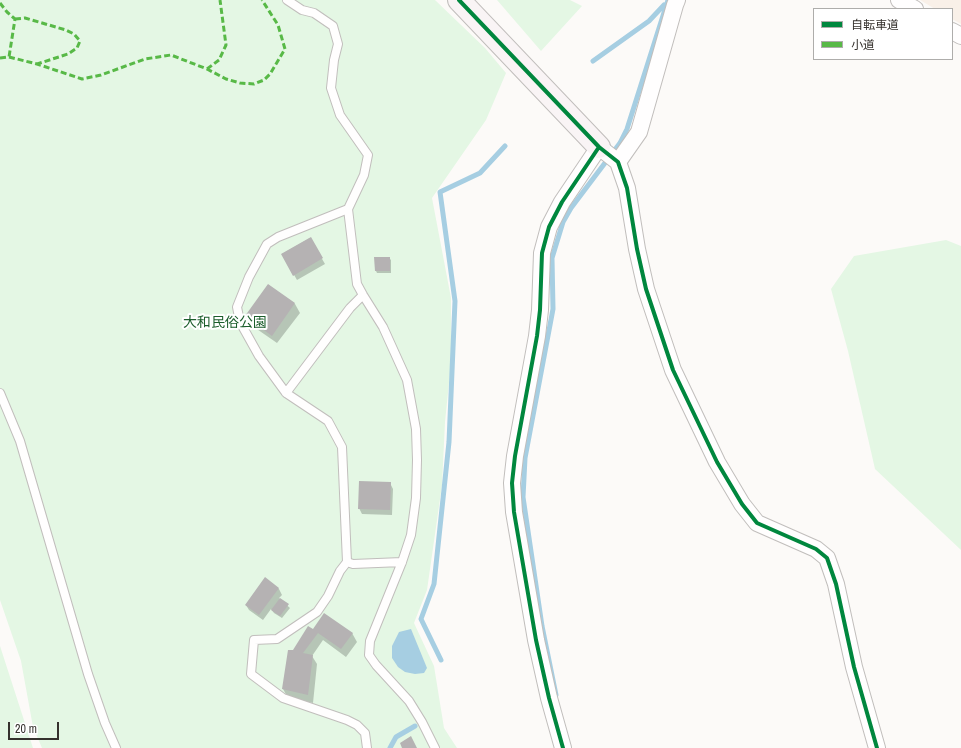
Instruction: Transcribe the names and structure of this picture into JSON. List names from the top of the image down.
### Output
{
  "parks": ["大和民俗公園"],
  "legend": ["自転車道", "小道"],
  "scale_bar": "20 m"
}
